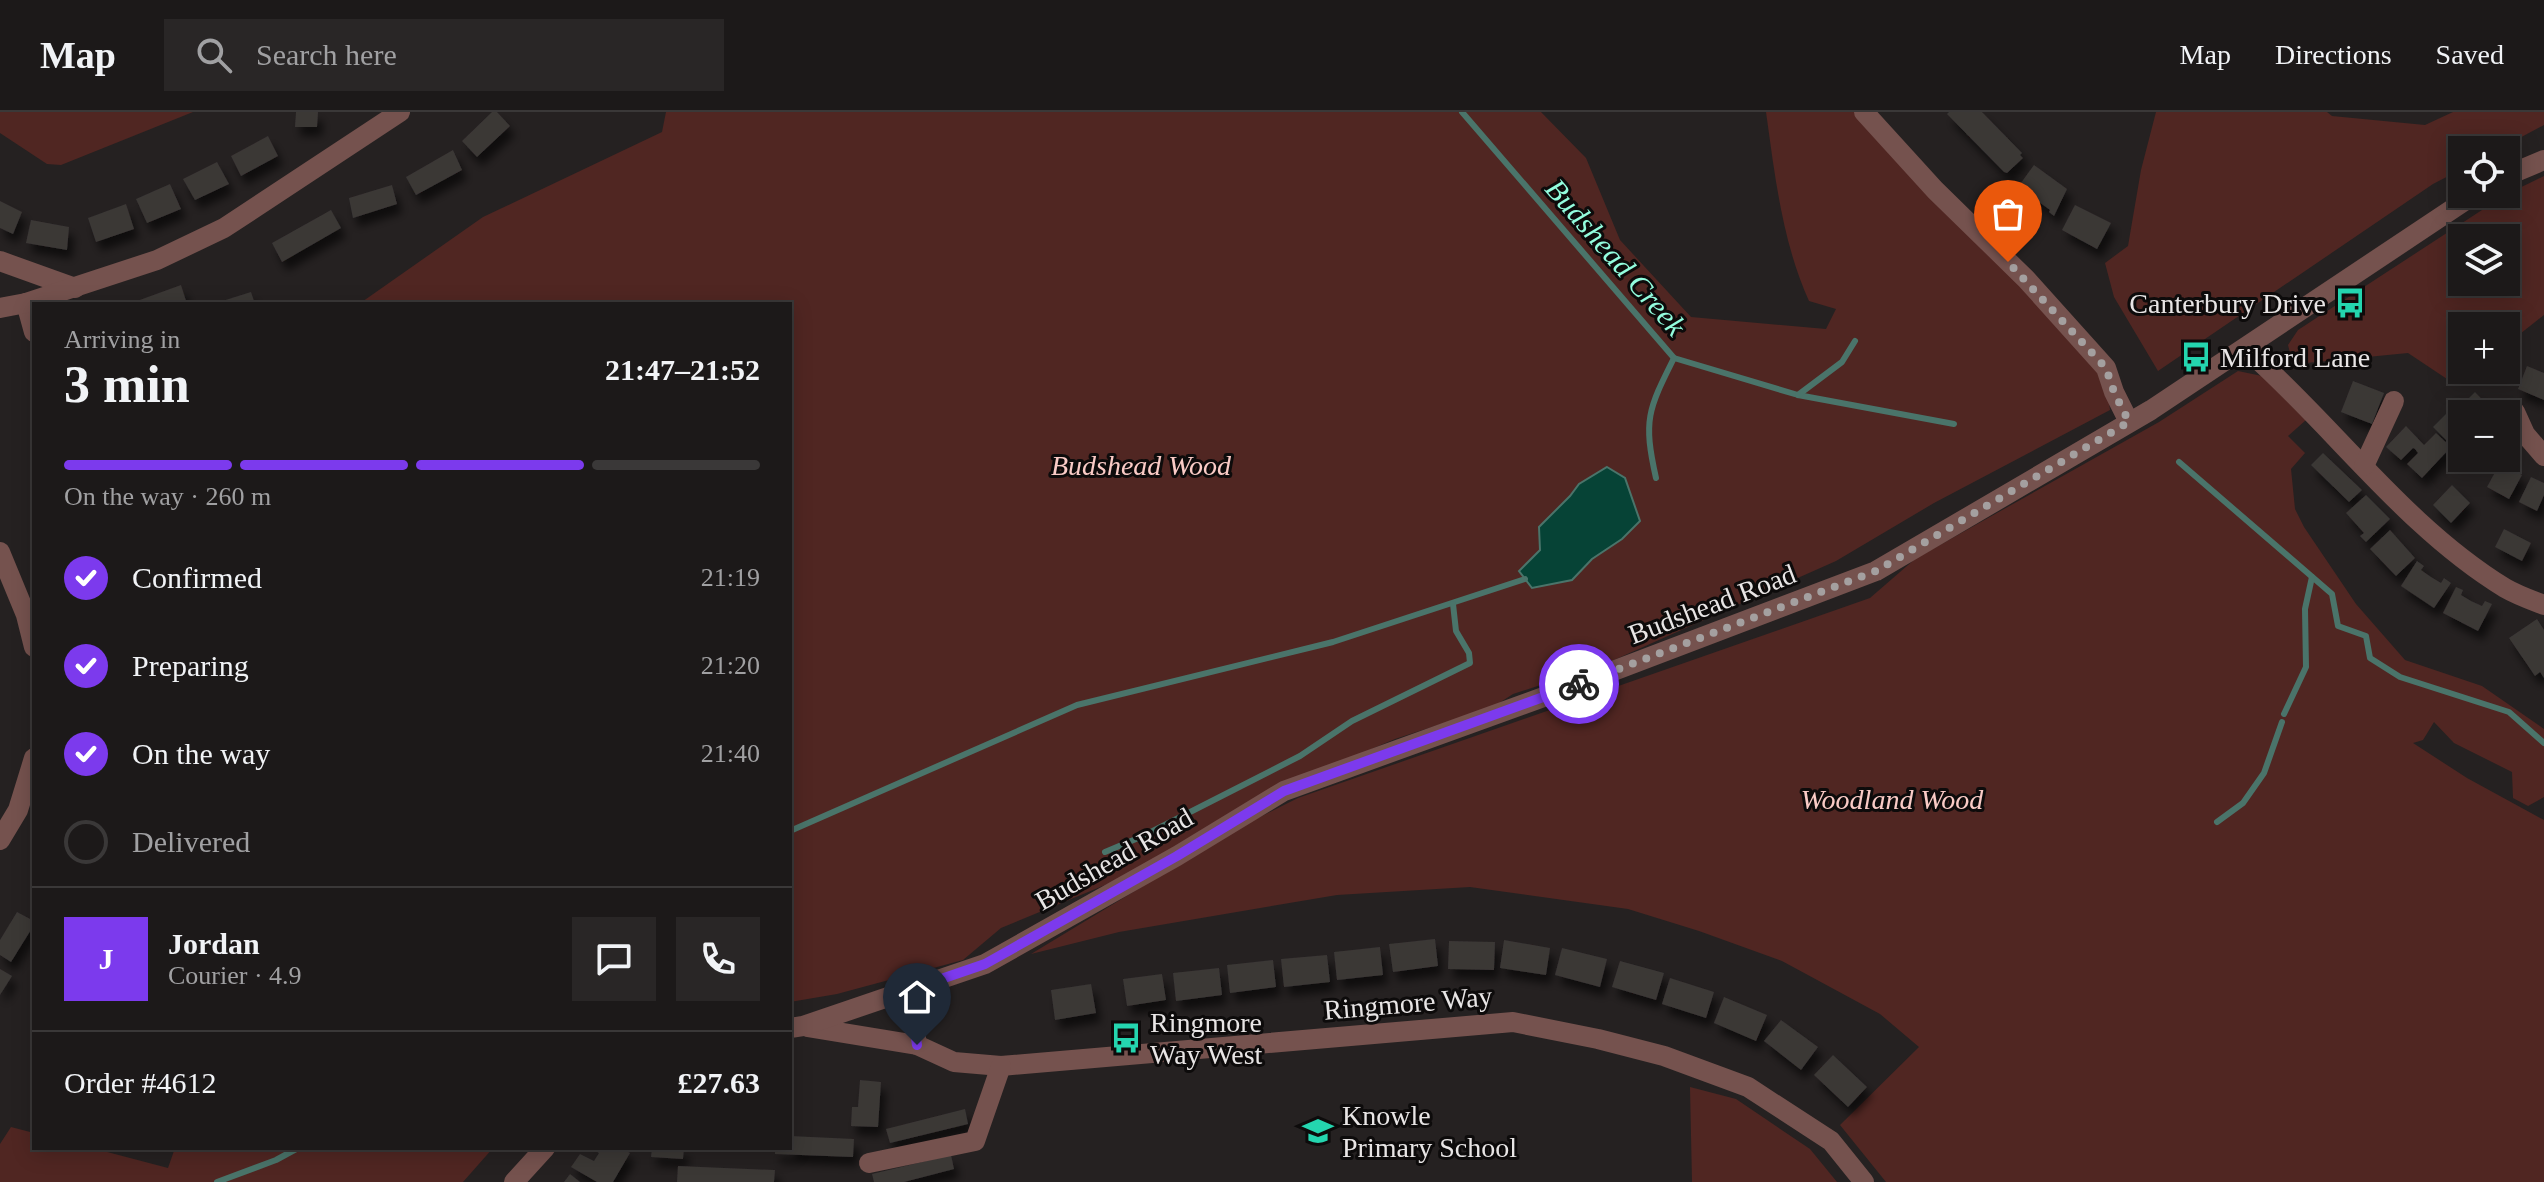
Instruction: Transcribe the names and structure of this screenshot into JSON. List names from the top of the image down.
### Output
{
  "streets": {
    "street": ["Budshead Road", "Ringmore Way"]
  },
  "crossings": [
    ["Budshead Road", "Ringmore Way"]
  ],
  "water": ["Budshead Creek"],
  "parks": ["Budshead Wood", "Woodland Wood"],
  "places": {
    "bus stop": ["Canterbury Drive", "Milford Lane", "Ringmore Way West"],
    "school or university": ["Knowle Primary School"]
  },
  "page": {
    "header": "Map",
    "search": "Search here",
    "nav": ["Map", "Directions", "Saved"],
    "map_buttons": ["+", "−"],
    "heading": ["3 min", "Arriving in", "21:47–21:52"],
    "panel": [
      "Jordan",
      "Courier · 4.9",
      "Order #4612",
      "£27.63"
    ],
    "bar": "On the way · 260 m",
    "list": [
      ["Confirmed", "21:19"],
      ["Preparing", "21:20"],
      ["On the way", "21:40"],
      "Delivered"
    ],
    "round": "J"
  }
}
